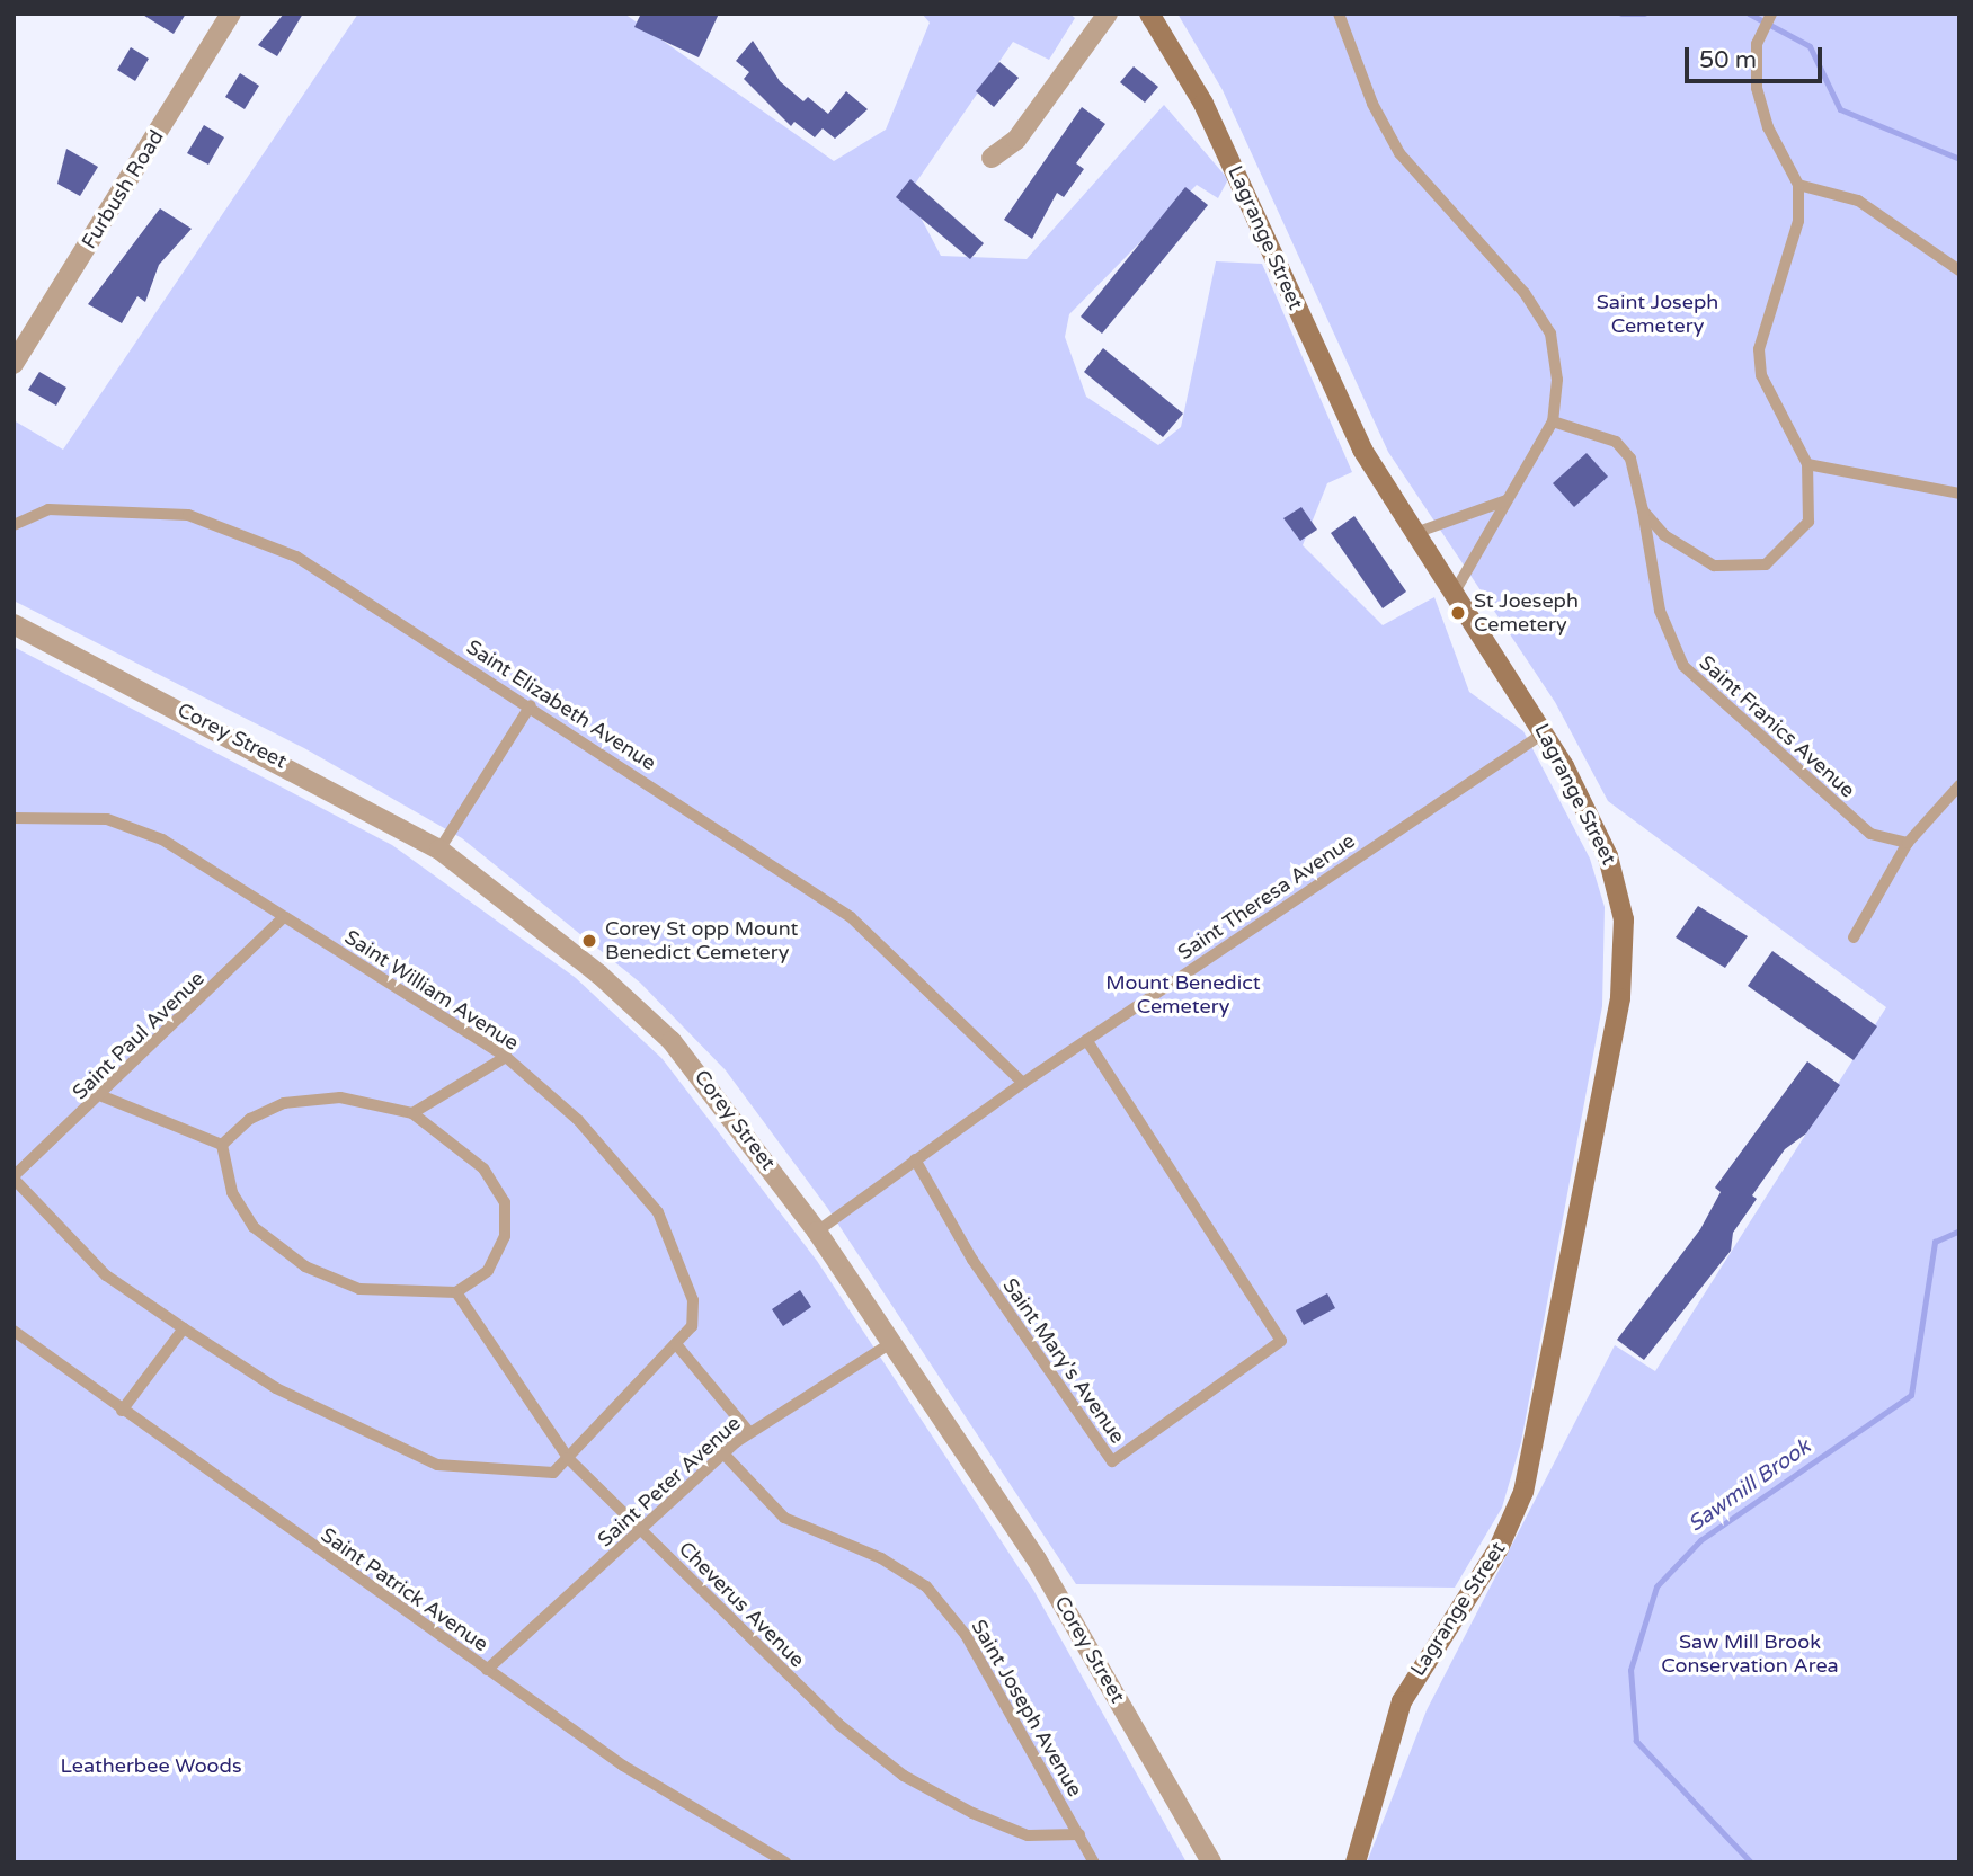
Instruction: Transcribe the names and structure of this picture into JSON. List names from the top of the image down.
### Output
{
  "streets": {
    "main road": ["Lagrange Street"],
    "street": ["Furbush Road", "Corey Street"],
    "lane": [
      "Saint Elizabeth Avenue",
      "Saint Franics Avenue",
      "Saint Theresa Avenue",
      "Saint William Avenue",
      "Saint Paul Avenue",
      "Saint Mary's Avenue",
      "Saint Peter Avenue",
      "Saint Patrick Avenue",
      "Cheverus Avenue",
      "Saint Joseph Avenue"
    ]
  },
  "crossings": [
    ["Lagrange Street", "Saint Theresa Avenue"],
    ["Saint Elizabeth Avenue", "Saint Theresa Avenue"],
    ["Corey Street", "Saint Theresa Avenue"],
    ["Corey Street", "Saint Peter Avenue"],
    ["Saint Theresa Avenue", "Saint Mary's Avenue"],
    ["Saint William Avenue", "Saint Paul Avenue"],
    ["Saint William Avenue", "Cheverus Avenue"],
    ["Saint Peter Avenue", "Saint Patrick Avenue"],
    ["Saint Peter Avenue", "Cheverus Avenue"],
    ["Saint Peter Avenue", "Saint Joseph Avenue"],
    ["Cheverus Avenue", "Saint Joseph Avenue"]
  ],
  "water": ["Sawmill Brook"],
  "parks": [
    "Saint Joseph Cemetery",
    "Mount Benedict Cemetery",
    "Saw Mill Brook Conservation Area",
    "Leatherbee Woods"
  ],
  "places": ["St Joeseph Cemetery", "Corey St opp Mount Benedict Cemetery"],
  "scale_bar": "50 m"
}
